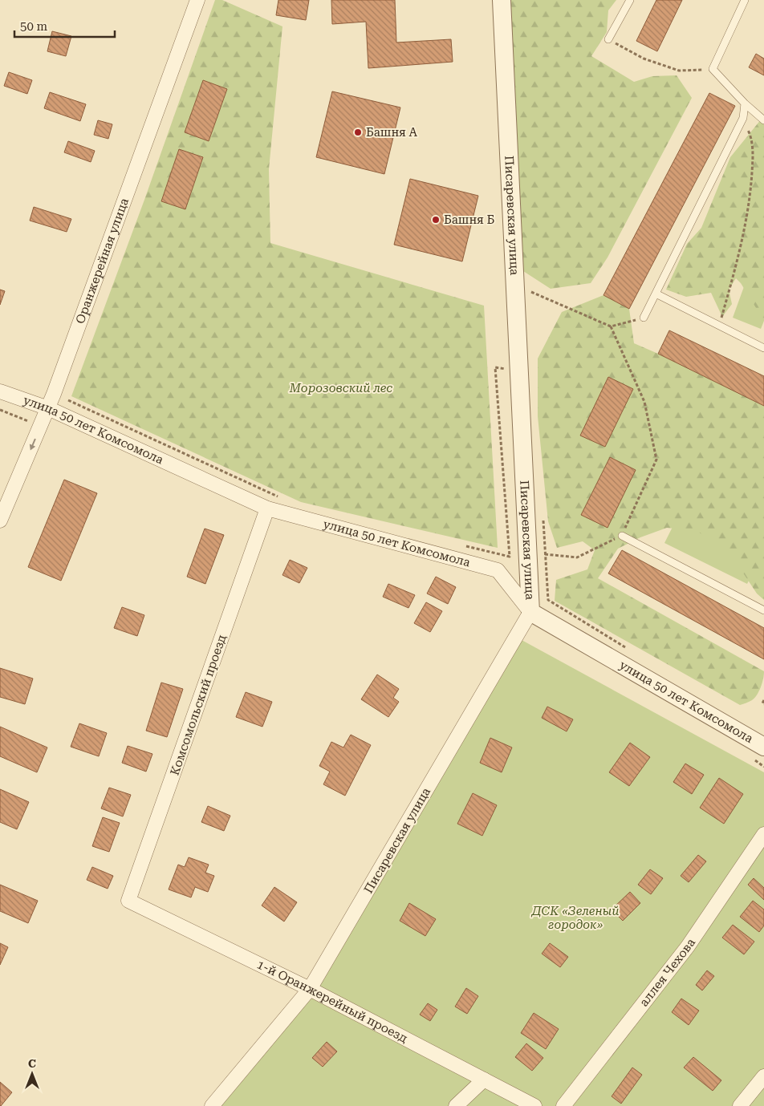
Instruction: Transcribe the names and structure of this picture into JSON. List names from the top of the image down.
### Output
{
  "streets": {
    "street": [
      "Писаревская улица",
      "Оранжерейная улица",
      "улица 50 лет Комсомола",
      "Комсомольский проезд",
      "аллея Чехова",
      "1-й Оранжерейный проезд"
    ]
  },
  "crossings": [
    ["Писаревская улица", "улица 50 лет Комсомола"],
    ["Писаревская улица", "1-й Оранжерейный проезд"],
    ["Оранжерейная улица", "улица 50 лет Комсомола"],
    ["улица 50 лет Комсомола", "Комсомольский проезд"],
    ["Комсомольский проезд", "1-й Оранжерейный проезд"]
  ],
  "parks": ["Морозовский лес", "ДСК «Зеленый городок»"],
  "places": ["Башня А", "Башня Б"],
  "scale_bar": "50 m",
  "north": "top"
}
